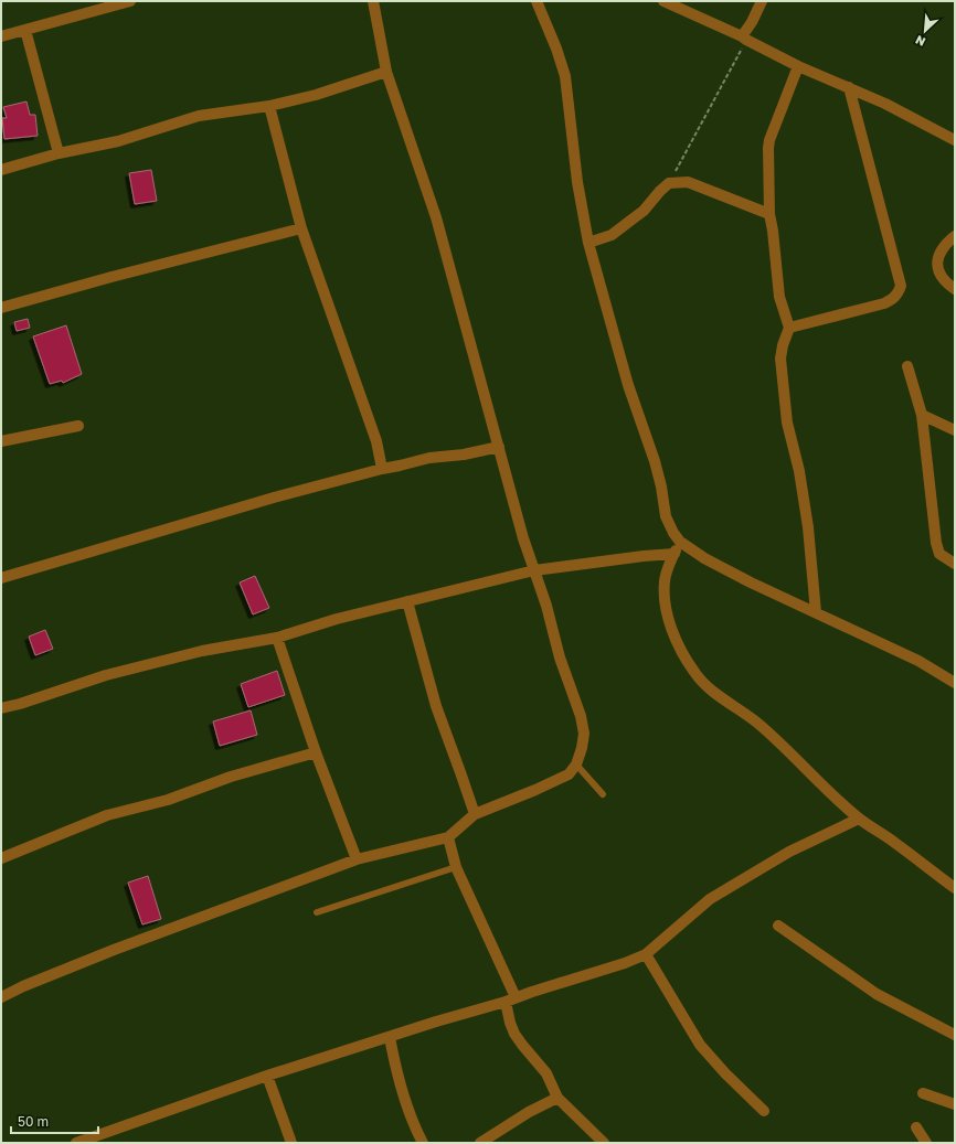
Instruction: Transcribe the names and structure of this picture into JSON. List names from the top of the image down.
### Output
{
  "scale_bar": "50 m",
  "north": "bottom left"
}
